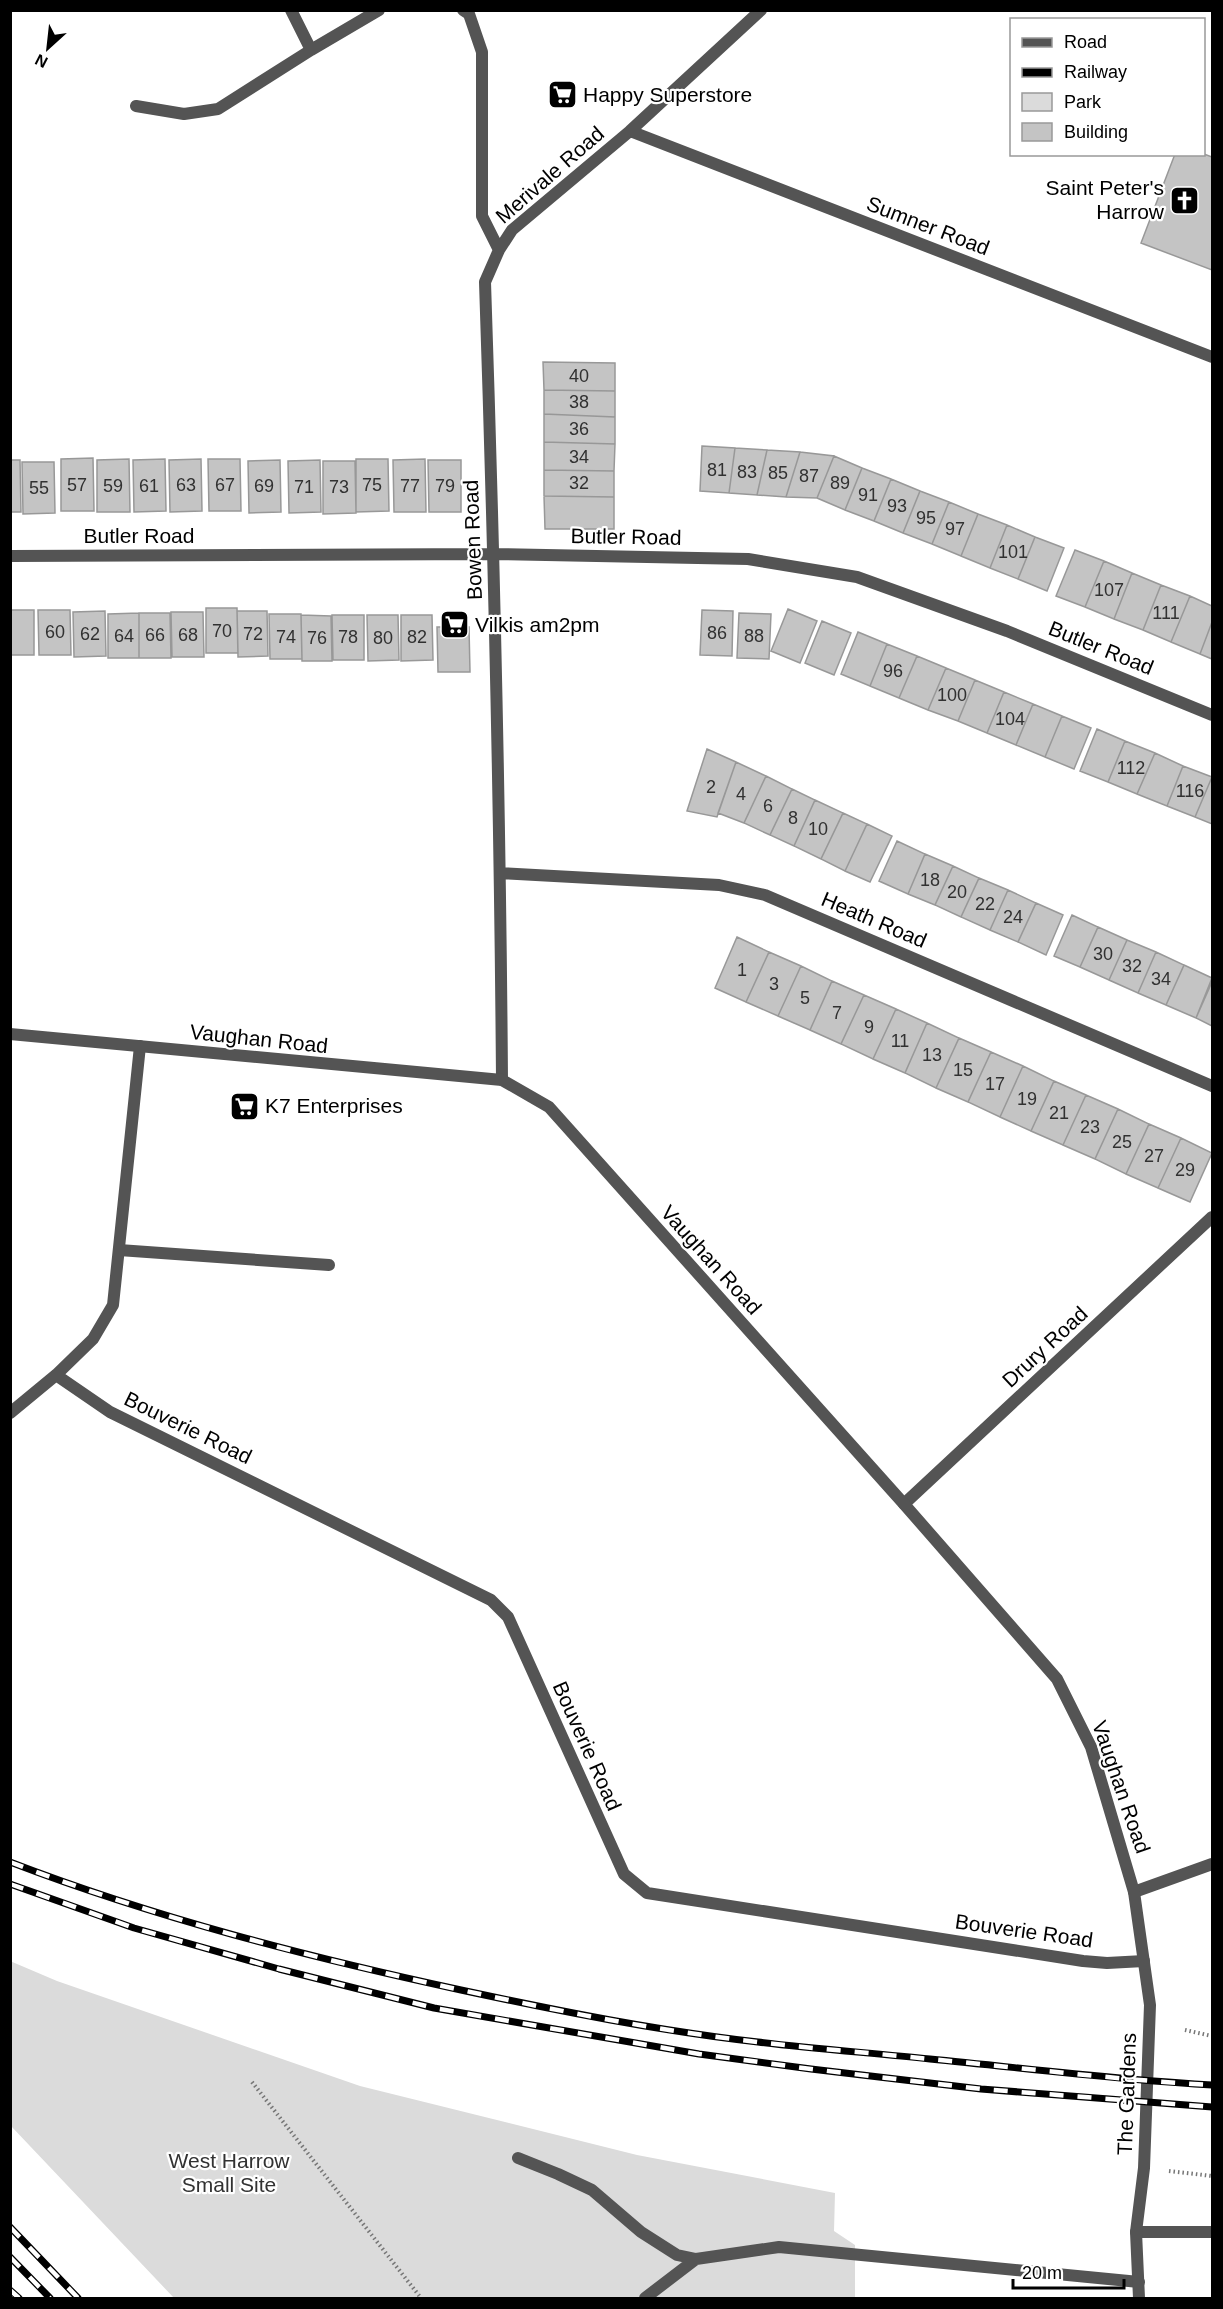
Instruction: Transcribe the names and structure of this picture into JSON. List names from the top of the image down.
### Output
{
  "streets": {
    "street": [
      "Merivale Road",
      "Sumner Road",
      "Butler Road",
      "Bowen Road",
      "Heath Road",
      "Vaughan Road",
      "Drury Road",
      "Bouverie Road",
      "The Gardens"
    ]
  },
  "crossings": [
    ["Merivale Road", "Sumner Road"],
    ["Merivale Road", "Bowen Road"],
    ["Butler Road", "Bowen Road"],
    ["Bowen Road", "Heath Road"],
    ["Bowen Road", "Vaughan Road"],
    ["Vaughan Road", "Drury Road"],
    ["Vaughan Road", "The Gardens"],
    ["Bouverie Road", "The Gardens"]
  ],
  "parks": ["West Harrow Small Site"],
  "places": {
    "supermarket": ["Happy Superstore", "Vilkis am2pm", "K7 Enterprises"],
    "church": ["Saint Peter's Harrow"]
  },
  "house_numbers": [
    "40",
    "38",
    "36",
    "34",
    "81",
    "83",
    "85",
    "87",
    "32",
    "89",
    "57",
    "63",
    "67",
    "75",
    "59",
    "61",
    "69",
    "77",
    "79",
    "71",
    "73",
    "55",
    "91",
    "93",
    "95",
    "97",
    "101",
    "107",
    "111",
    "70",
    "60",
    "86",
    "62",
    "72",
    "66",
    "68",
    "64",
    "88",
    "74",
    "78",
    "82",
    "76",
    "80",
    "96",
    "100",
    "104",
    "112",
    "2",
    "116",
    "4",
    "6",
    "8",
    "10",
    "18",
    "20",
    "22",
    "24",
    "30",
    "32",
    "1",
    "34",
    "3",
    "5",
    "7",
    "9",
    "11",
    "13",
    "15",
    "17",
    "19",
    "21",
    "23",
    "25",
    "27",
    "29"
  ],
  "legend": [
    "Road",
    "Railway",
    "Park",
    "Building"
  ],
  "scale_bar": "20 m",
  "north": "bottom left"
}
